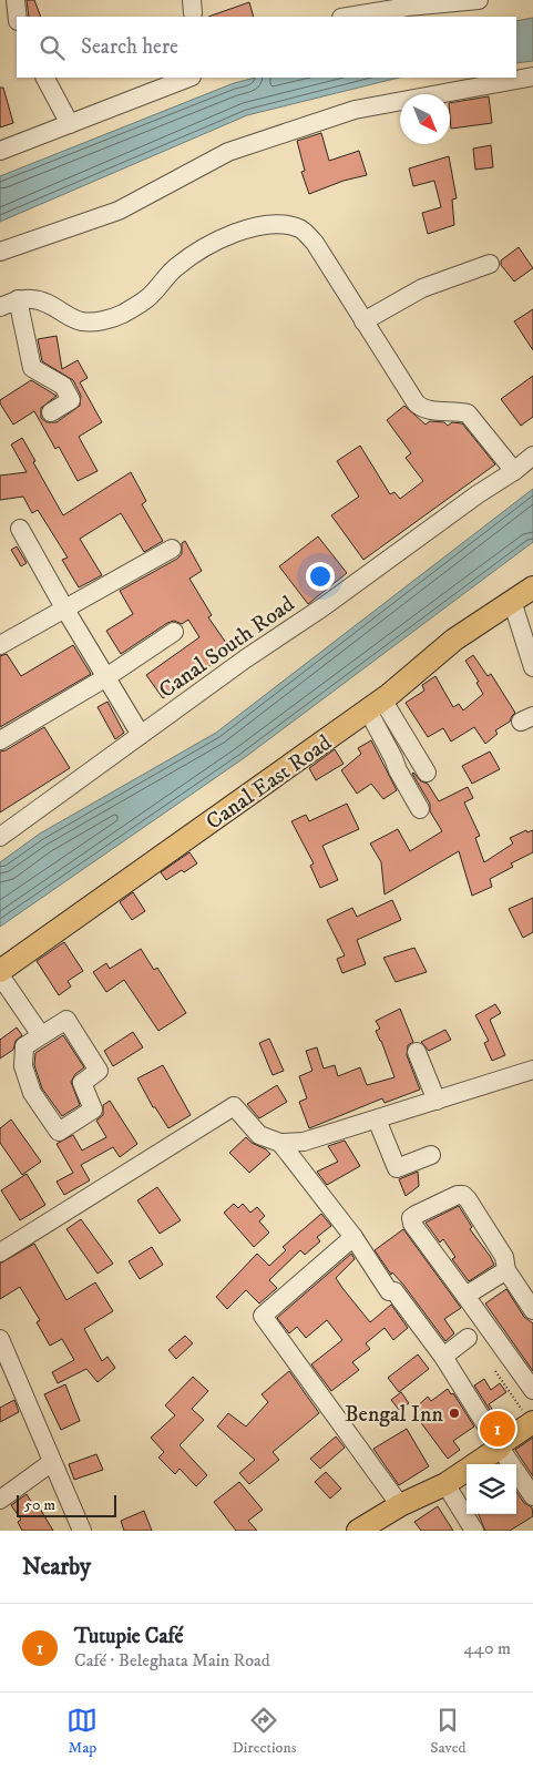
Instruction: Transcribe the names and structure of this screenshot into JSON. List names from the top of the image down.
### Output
{
  "streets": {
    "main road": ["Canal East Road"],
    "street": ["Canal South Road"]
  },
  "places": ["Bengal Inn"],
  "scale_bar": "50 m",
  "north": "bottom right",
  "page": {
    "search": "Search here",
    "pins": "1",
    "scale": "50 m",
    "heading": "Nearby",
    "list": [
      {
        "mark": "1",
        "name": "Tutupie Café",
        "note": "Café · Beleghata Main Road",
        "value": "440 m"
      }
    ],
    "nav": ["Map", "Directions", "Saved"]
  }
}
